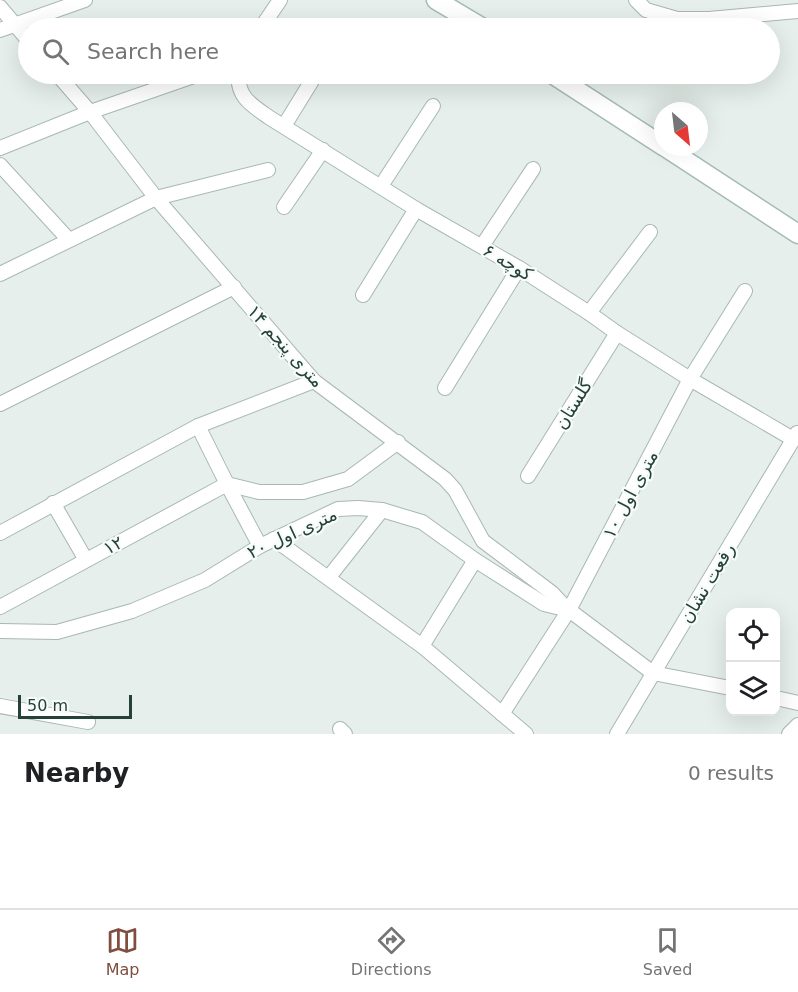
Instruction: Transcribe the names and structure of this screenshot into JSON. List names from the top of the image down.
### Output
{
  "streets": {
    "street": [
      "کوچه ۶",
      "۱۴ متری پنجم",
      "گلستان",
      "۱۰ متری اول",
      "۲۰ متری اول",
      "۱۲",
      "رفعت نشان"
    ]
  },
  "crossings": [
    ["کوچه ۶", "گلستان"],
    ["کوچه ۶", "۱۰ متری اول"],
    ["کوچه ۶", "رفعت نشان"],
    ["۱۴ متری پنجم", "۱۰ متری اول"],
    ["۱۴ متری پنجم", "۲۰ متری اول"],
    ["۱۰ متری اول", "۲۰ متری اول"],
    ["۲۰ متری اول", "رفعت نشان"]
  ],
  "scale_bar": "50 m",
  "north": "bottom right",
  "page": {
    "search": "Search here",
    "scale": "50 m",
    "heading": ["Nearby", "0 results"],
    "nav": ["Map", "Directions", "Saved"]
  }
}
